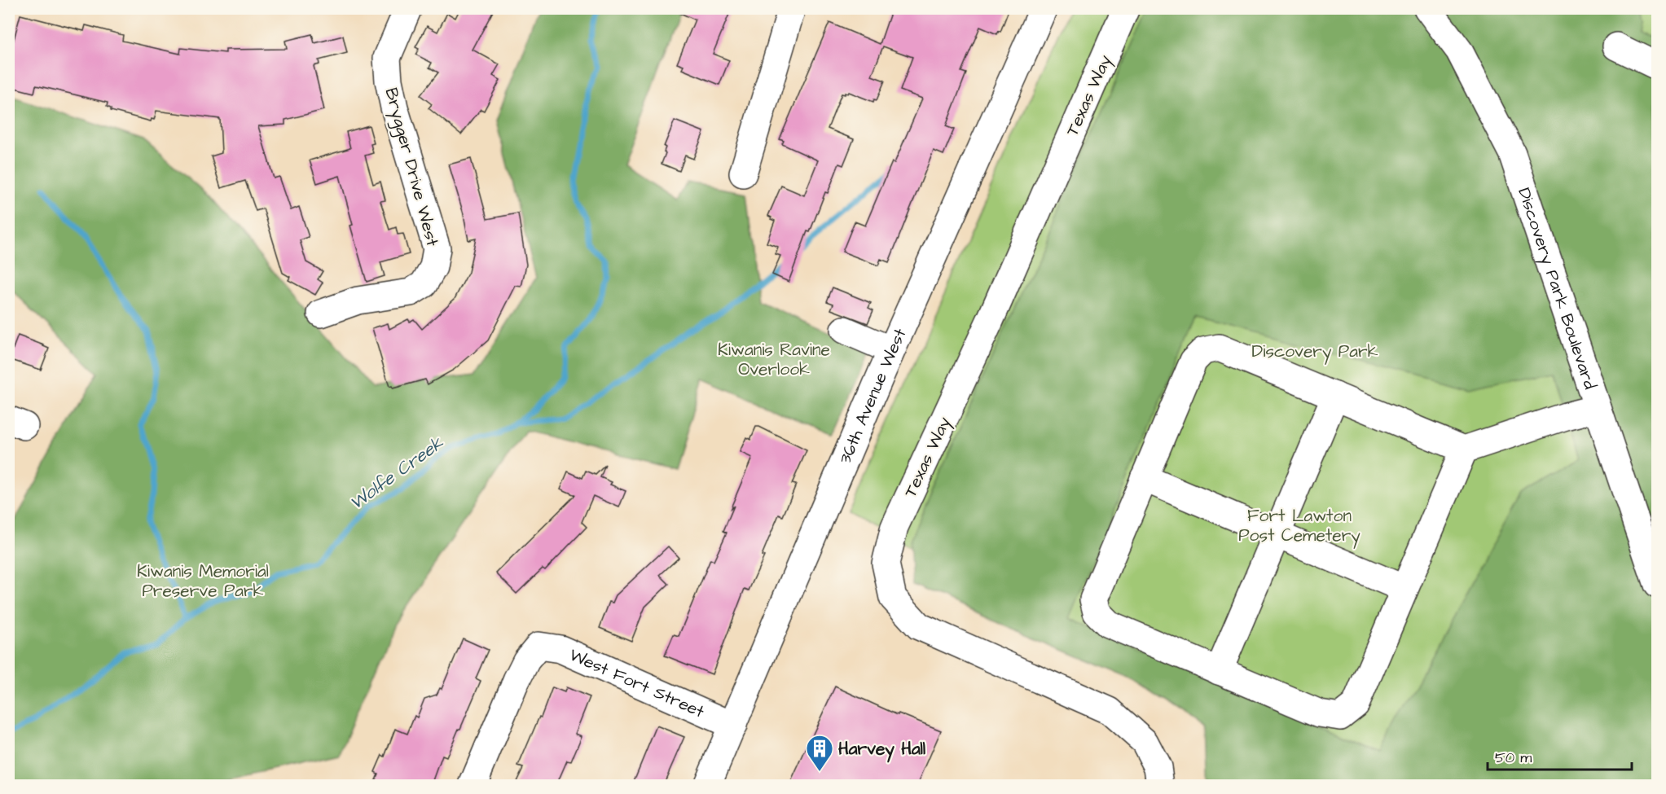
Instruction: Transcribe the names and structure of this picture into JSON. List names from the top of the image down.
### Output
{
  "streets": {
    "street": [
      "Texas Way",
      "Brygger Drive West",
      "Discovery Park Boulevard",
      "36th Avenue West",
      "West Fort Street"
    ]
  },
  "crossings": [
    ["36th Avenue West", "West Fort Street"]
  ],
  "water": ["Wolfe Creek"],
  "parks": [
    "Kiwanis Ravine Overlook",
    "Discovery Park",
    "Fort Lawton Post Cemetery",
    "Kiwanis Memorial Preserve Park"
  ],
  "places": {
    "building": ["Harvey Hall"]
  },
  "scale_bar": "50 m"
}
